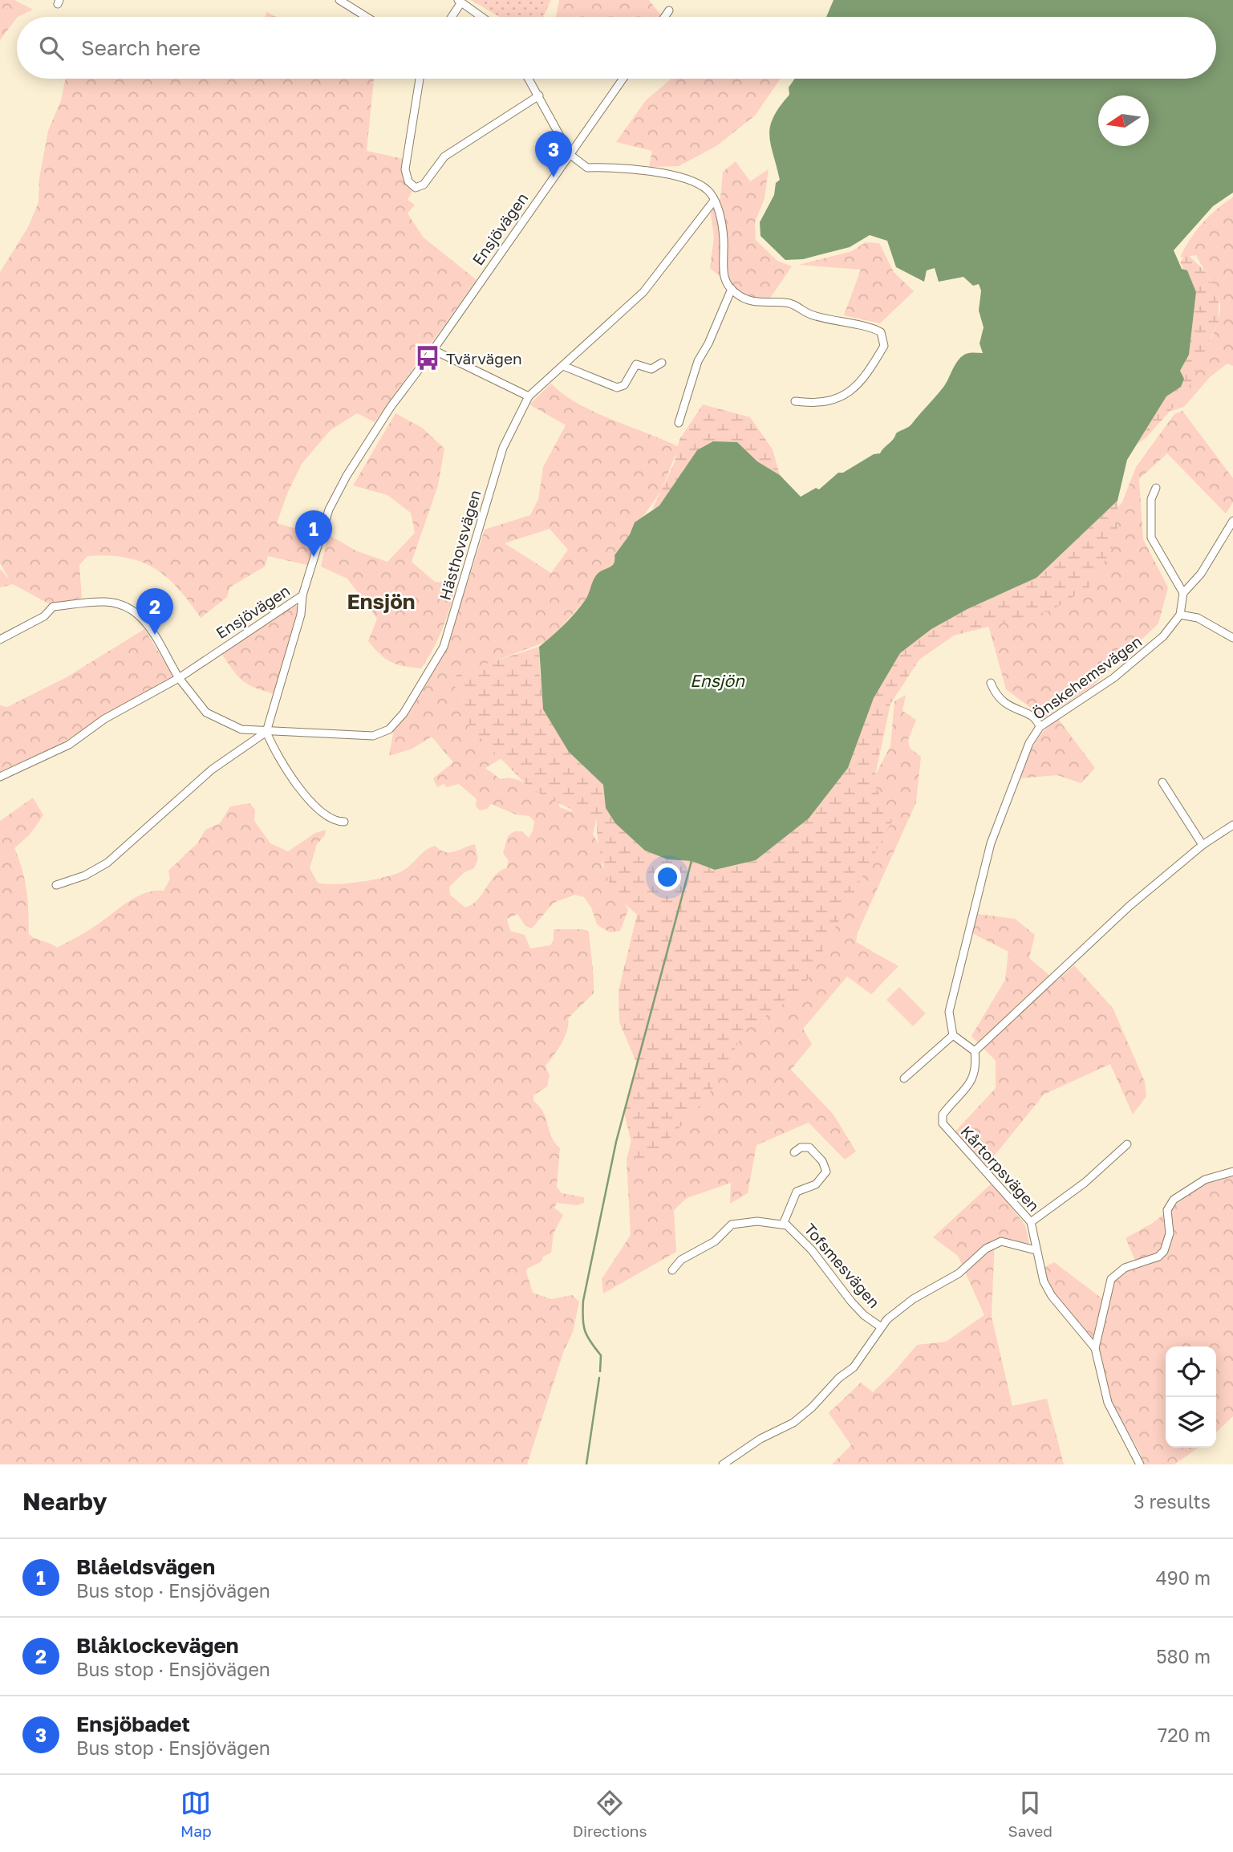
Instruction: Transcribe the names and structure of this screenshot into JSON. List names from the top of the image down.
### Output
{
  "streets": {
    "street": [
      "Ensjövägen",
      "Hästhovsvägen",
      "Önskehemsvägen",
      "Kårtorpsvägen",
      "Tofsmesvägen"
    ]
  },
  "crossings": [
    ["Ensjövägen", "Hästhovsvägen"],
    ["Kårtorpsvägen", "Tofsmesvägen"]
  ],
  "districts": ["Ensjön"],
  "water": ["Ensjön"],
  "places": {
    "bus stop": ["Tvärvägen"]
  },
  "north": "left",
  "page": {
    "search": "Search here",
    "pins": ["3", "1", "2"],
    "heading": ["Nearby", "3 results"],
    "list": [
      {
        "mark": "1",
        "name": "Blåeldsvägen",
        "note": "Bus stop · Ensjövägen",
        "value": "490 m"
      },
      {
        "mark": "2",
        "name": "Blåklockevägen",
        "note": "Bus stop · Ensjövägen",
        "value": "580 m"
      },
      {
        "mark": "3",
        "name": "Ensjöbadet",
        "note": "Bus stop · Ensjövägen",
        "value": "720 m"
      }
    ],
    "nav": ["Map", "Directions", "Saved"]
  }
}
